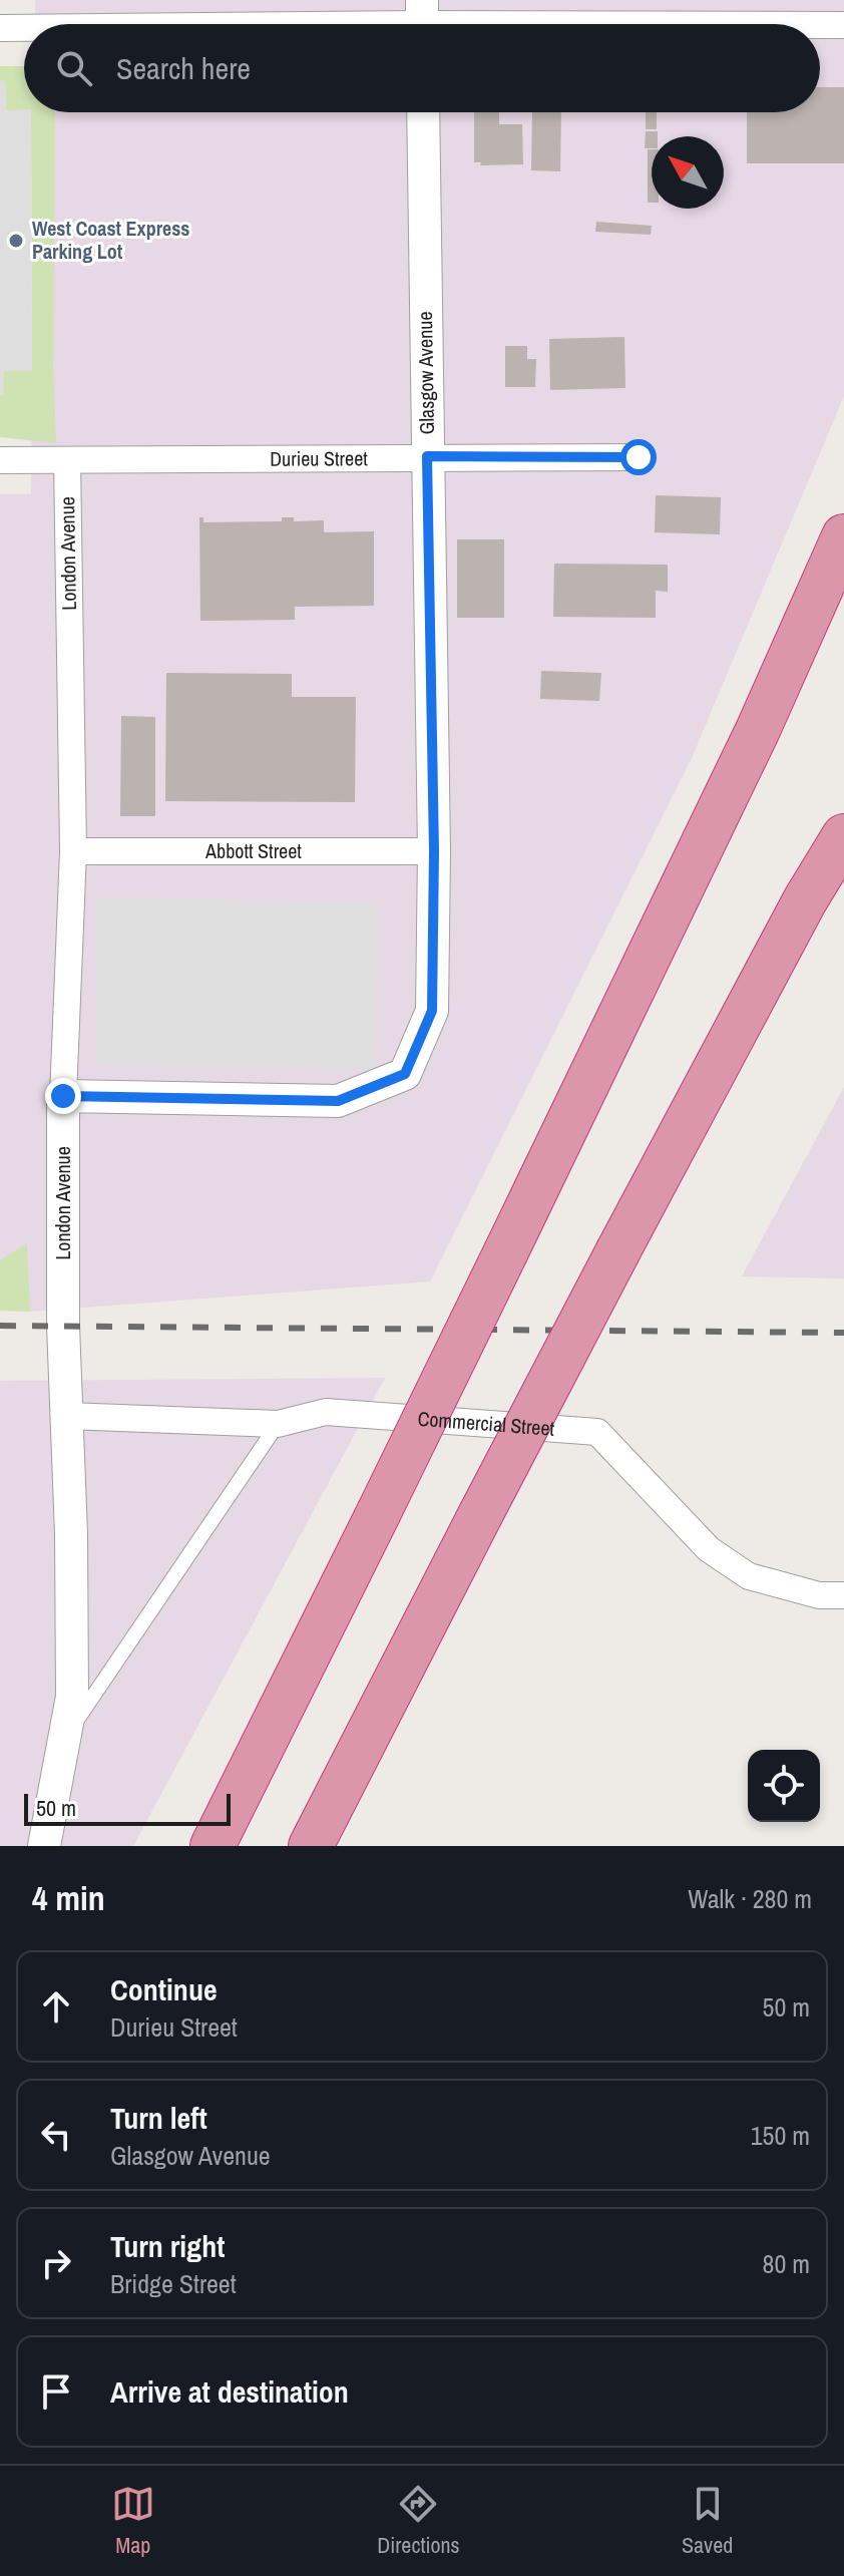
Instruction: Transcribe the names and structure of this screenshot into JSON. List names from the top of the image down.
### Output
{
  "streets": {
    "street": [
      "Glasgow Avenue",
      "Durieu Street",
      "London Avenue",
      "Abbott Street",
      "Commercial Street"
    ]
  },
  "crossings": [
    ["Glasgow Avenue", "Durieu Street"],
    ["Glasgow Avenue", "London Avenue"],
    ["Glasgow Avenue", "Abbott Street"],
    ["Durieu Street", "London Avenue"],
    ["London Avenue", "Abbott Street"],
    ["London Avenue", "Commercial Street"]
  ],
  "places": ["West Coast Express Parking Lot"],
  "scale_bar": "50 m",
  "north": "top left",
  "page": {
    "search": "Search here",
    "scale": "50 m",
    "heading": ["4 min", "Walk · 280 m"],
    "list": [
      ["Continue", "Durieu Street", "50 m"],
      ["Turn left", "Glasgow Avenue", "150 m"],
      ["Turn right", "Bridge Street", "80 m"],
      "Arrive at destination"
    ],
    "nav": ["Map", "Directions", "Saved"]
  }
}
